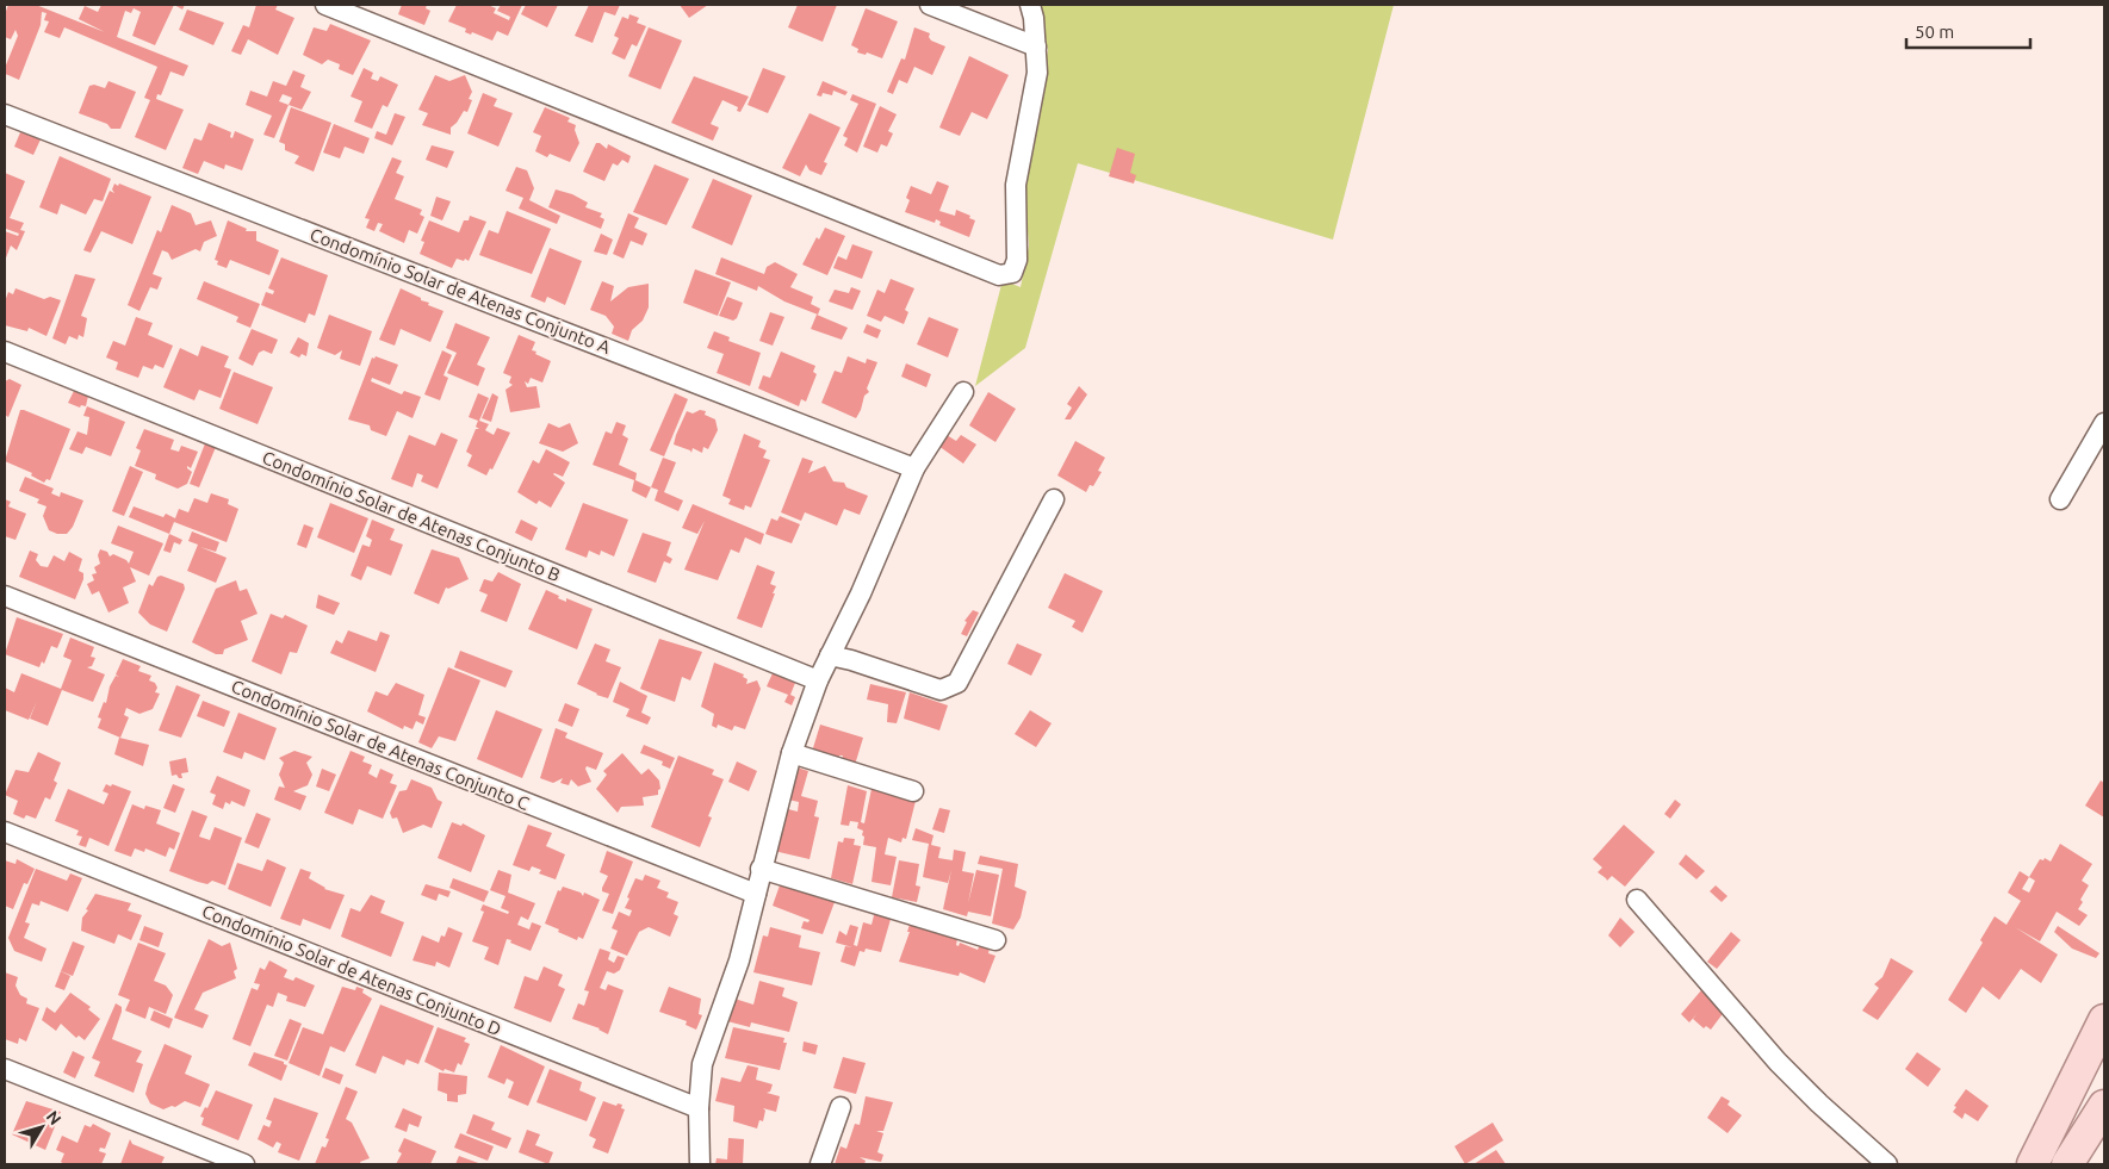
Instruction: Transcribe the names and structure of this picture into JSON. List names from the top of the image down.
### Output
{
  "streets": {
    "street": [
      "Condomínio Solar de Atenas Conjunto A",
      "Condomínio Solar de Atenas Conjunto B",
      "Condomínio Solar de Atenas Conjunto C",
      "Condomínio Solar de Atenas Conjunto D"
    ]
  },
  "scale_bar": "50 m",
  "north": "top right"
}
